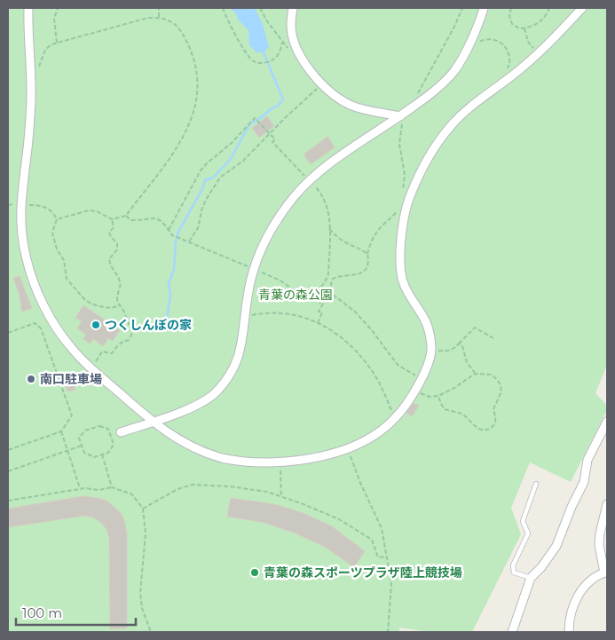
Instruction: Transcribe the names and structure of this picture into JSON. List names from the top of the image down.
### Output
{
  "parks": ["青葉の森公園"],
  "places": ["つくしんぼの家", "南口駐車場", "青葉の森スポーツプラザ陸上競技場"],
  "scale_bar": "100 m"
}
